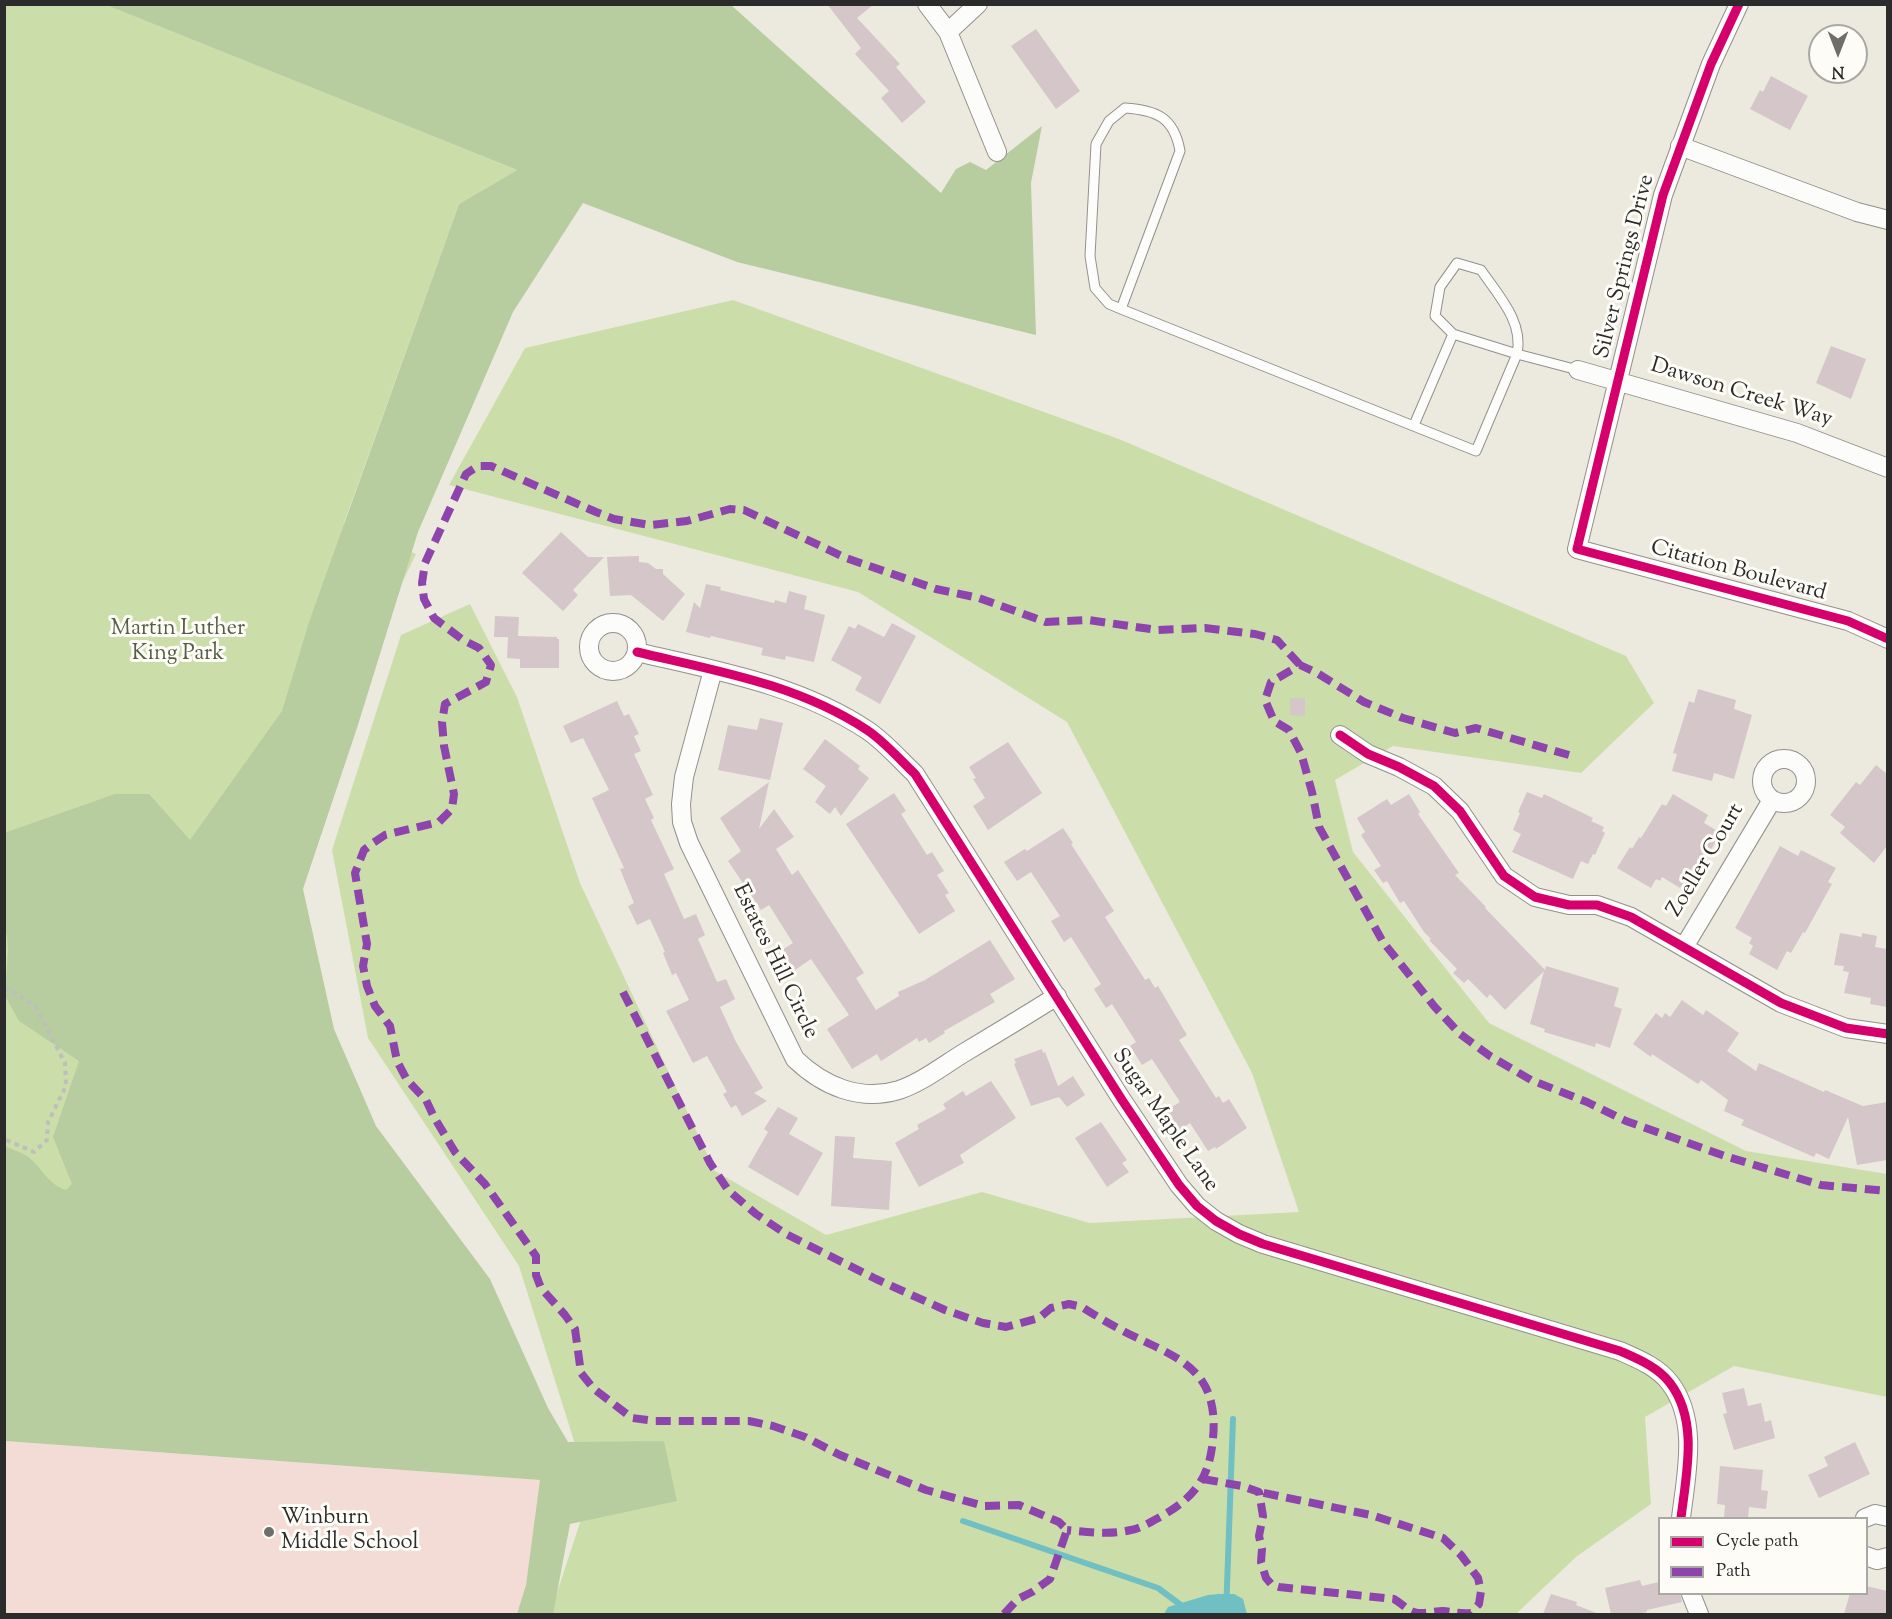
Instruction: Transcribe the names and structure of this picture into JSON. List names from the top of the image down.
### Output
{
  "streets": {
    "street": [
      "Silver Springs Drive",
      "Dawson Creek Way",
      "Citation Boulevard",
      "Zoeller Court",
      "Estates Hill Circle",
      "Sugar Maple Lane"
    ]
  },
  "crossings": [
    ["Silver Springs Drive", "Dawson Creek Way"],
    ["Silver Springs Drive", "Citation Boulevard"],
    ["Estates Hill Circle", "Sugar Maple Lane"]
  ],
  "parks": ["Martin Luther King Park"],
  "places": ["Winburn Middle School"],
  "legend": ["Cycle path", "Path"],
  "north": "bottom"
}
